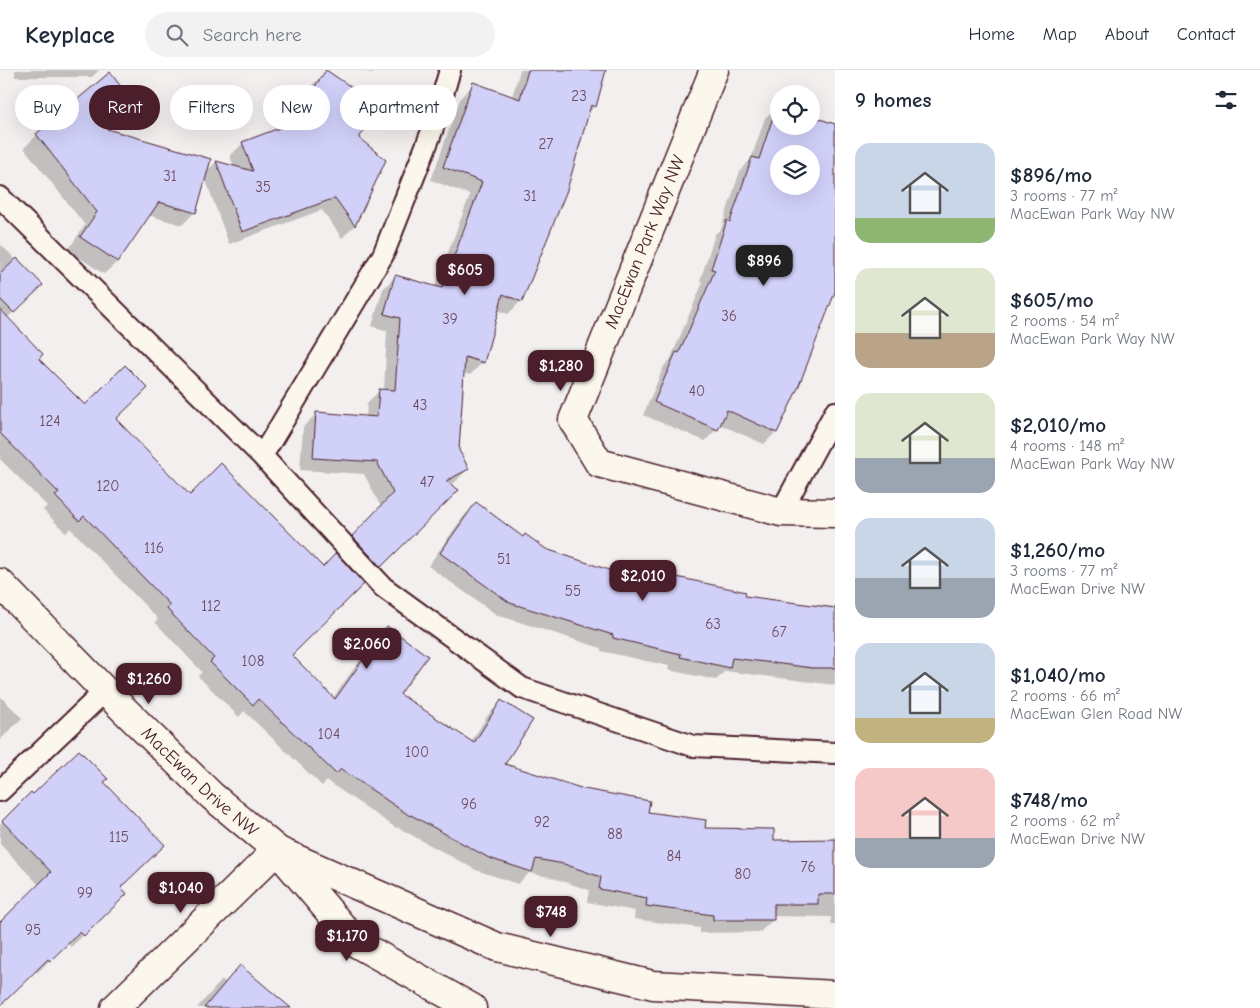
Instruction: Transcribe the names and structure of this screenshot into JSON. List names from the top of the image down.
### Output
{
  "streets": {
    "street": ["MacEwan Park Way NW", "MacEwan Drive NW"]
  },
  "house_numbers": [
    "23",
    "27",
    "31",
    "35",
    "31",
    "36",
    "39",
    "40",
    "43",
    "124",
    "47",
    "120",
    "116",
    "51",
    "55",
    "112",
    "63",
    "67",
    "108",
    "104",
    "100",
    "96",
    "92",
    "88",
    "115",
    "84",
    "76",
    "80",
    "99",
    "95"
  ],
  "page": {
    "header": "Keyplace",
    "search": "Search here",
    "nav": [
      "Home",
      "Map",
      "About",
      "Contact"
    ],
    "heading": "9 homes",
    "chip": [
      "Buy",
      "Rent",
      "Filters",
      "New",
      "Apartment"
    ],
    "list": [
      {
        "name": "$896/mo",
        "note": "3 rooms · 77 m² · MacEwan Park Way NW"
      },
      {
        "name": "$605/mo",
        "note": "2 rooms · 54 m² · MacEwan Park Way NW"
      },
      {
        "name": "$2,010/mo",
        "note": "4 rooms · 148 m² · MacEwan Park Way NW"
      },
      {
        "name": "$1,260/mo",
        "note": "3 rooms · 77 m² · MacEwan Drive NW"
      },
      {
        "name": "$1,040/mo",
        "note": "2 rooms · 66 m² · MacEwan Glen Road NW"
      },
      {
        "name": "$748/mo",
        "note": "2 rooms · 62 m² · MacEwan Drive NW"
      }
    ],
    "price": [
      "$896",
      "$605",
      "$1,280",
      "$2,010",
      "$2,060",
      "$1,260",
      "$1,040",
      "$748",
      "$1,170"
    ]
  }
}
